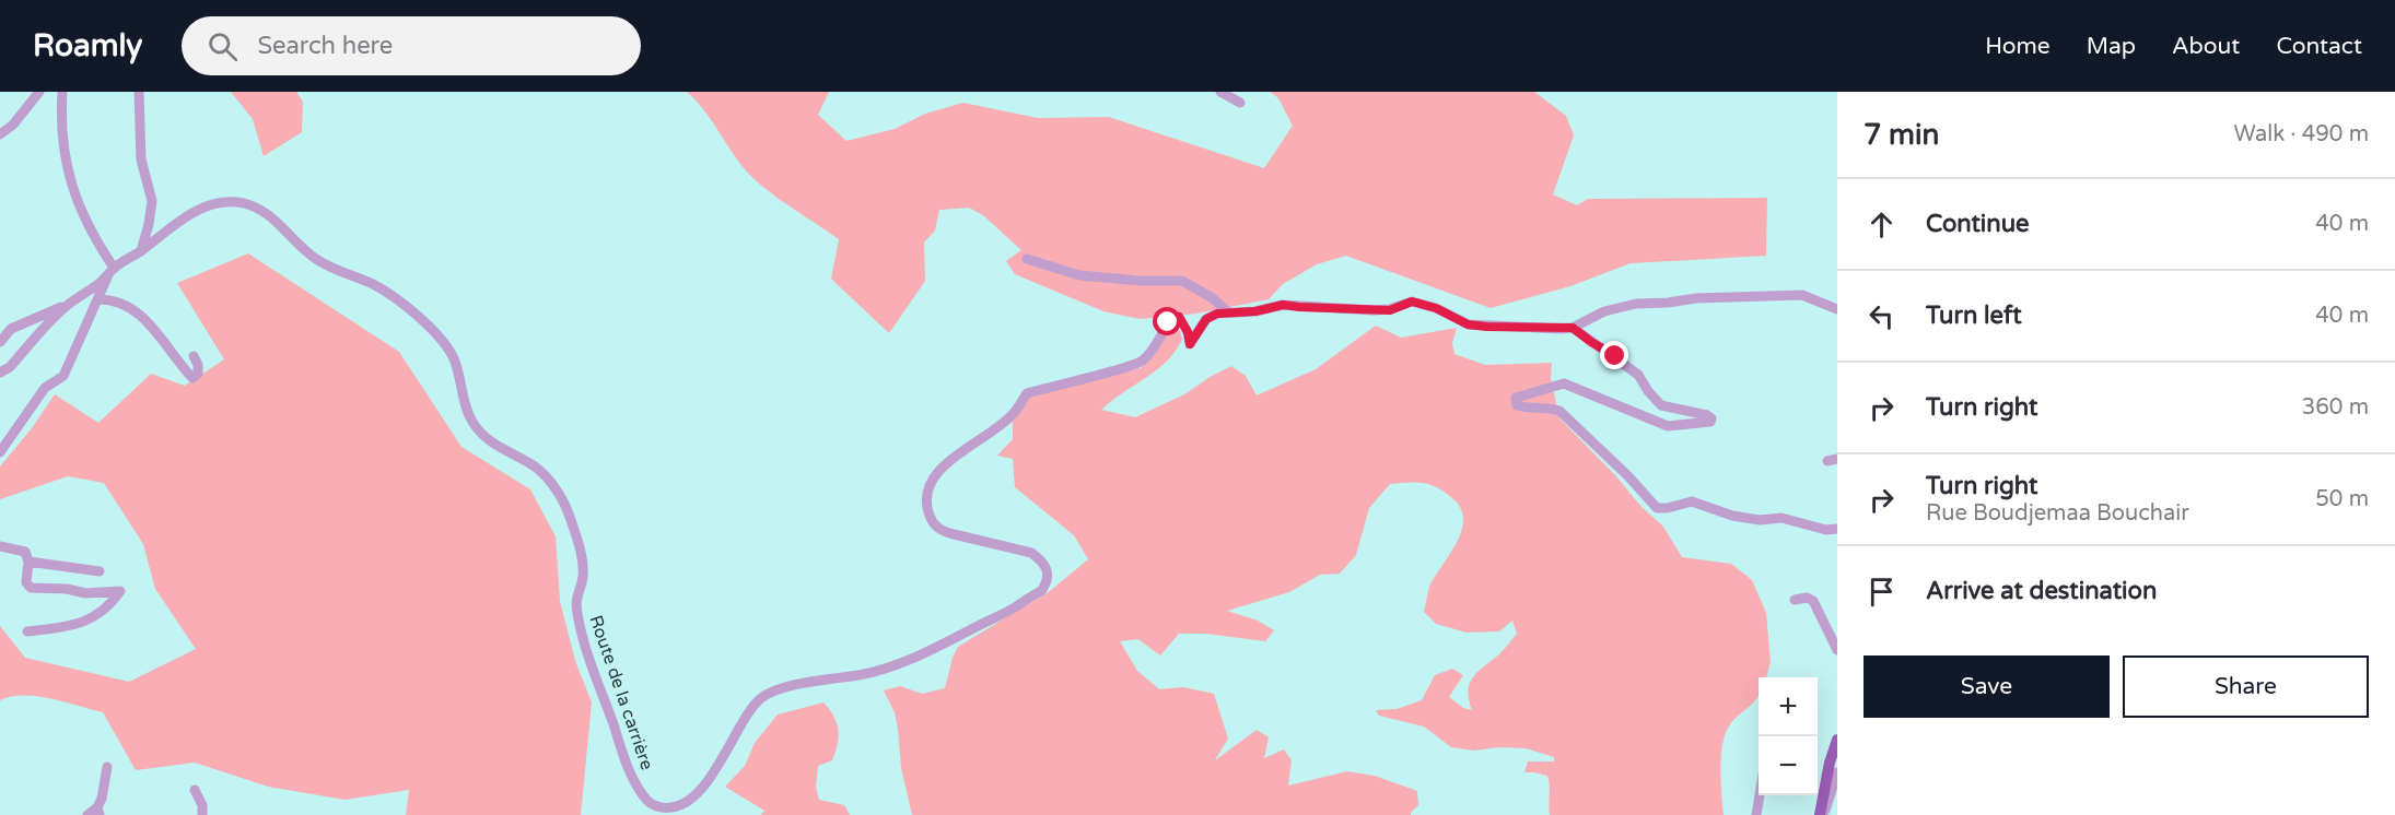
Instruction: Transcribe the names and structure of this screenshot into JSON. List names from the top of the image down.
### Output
{
  "streets": {
    "street": ["Route de la carrière"]
  },
  "page": {
    "header": "Roamly",
    "search": "Search here",
    "nav": [
      "Home",
      "Map",
      "About",
      "Contact"
    ],
    "heading": ["7 min", "Walk · 490 m"],
    "list": [
      ["Continue", "40 m"],
      ["Turn left", "40 m"],
      ["Turn right", "360 m"],
      ["Turn right", "Rue Boudjemaa Bouchair", "50 m"],
      "Arrive at destination"
    ],
    "buttons": ["Save", "Share"],
    "map_buttons": ["+", "−"]
  }
}
